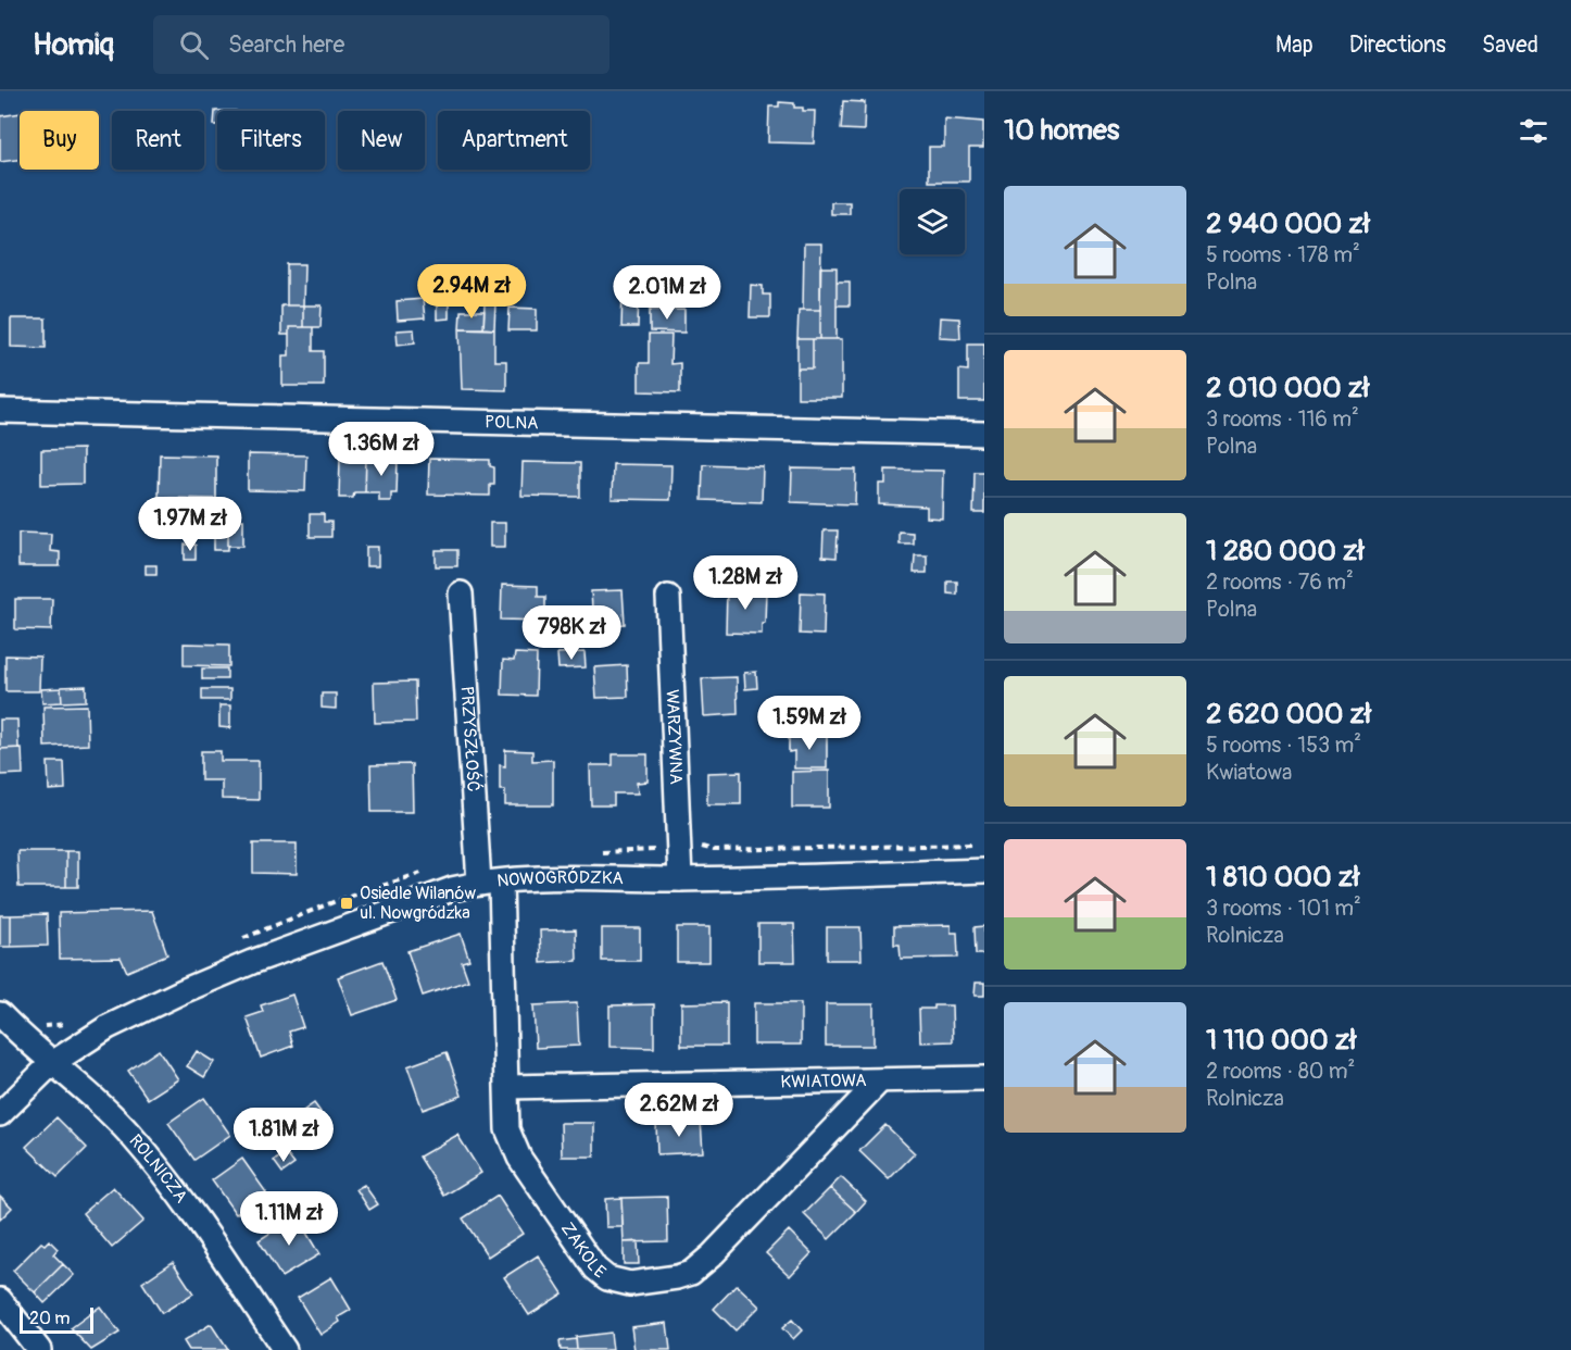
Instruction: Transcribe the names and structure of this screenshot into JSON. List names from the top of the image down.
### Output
{
  "streets": {
    "street": [
      "POLNA",
      "PRZYSZŁOŚĆ",
      "WARZYWNA",
      "NOWOGRÓDZKA",
      "KWIATOWA",
      "ROLNICZA",
      "ZAKOLE"
    ]
  },
  "crossings": [
    ["PRZYSZŁOŚĆ", "NOWOGRÓDZKA"],
    ["PRZYSZŁOŚĆ", "ZAKOLE"],
    ["WARZYWNA", "NOWOGRÓDZKA"],
    ["NOWOGRÓDZKA", "ROLNICZA"],
    ["NOWOGRÓDZKA", "ZAKOLE"],
    ["KWIATOWA", "ZAKOLE"]
  ],
  "places": {
    "transit": ["Osiedle Wilanów ul. Nowgródzka"]
  },
  "scale_bar": "20 m",
  "page": {
    "header": "Homiq",
    "search": "Search here",
    "nav": ["Map", "Directions", "Saved"],
    "heading": "10 homes",
    "chip": [
      "Buy",
      "Rent",
      "Filters",
      "New",
      "Apartment"
    ],
    "list": [
      {
        "name": "2 940 000 zł",
        "note": "5 rooms · 178 m² · Polna"
      },
      {
        "name": "2 010 000 zł",
        "note": "3 rooms · 116 m² · Polna"
      },
      {
        "name": "1 280 000 zł",
        "note": "2 rooms · 76 m² · Polna"
      },
      {
        "name": "2 620 000 zł",
        "note": "5 rooms · 153 m² · Kwiatowa"
      },
      {
        "name": "1 810 000 zł",
        "note": "3 rooms · 101 m² · Rolnicza"
      },
      {
        "name": "1 110 000 zł",
        "note": "2 rooms · 80 m² · Rolnicza"
      }
    ],
    "price": [
      "2.94M zł",
      "2.01M zł",
      "1.36M zł",
      "1.97M zł",
      "1.28M zł",
      "798K zł",
      "1.59M zł",
      "2.62M zł",
      "1.81M zł",
      "1.11M zł"
    ],
    "scale": "20 m"
  }
}
